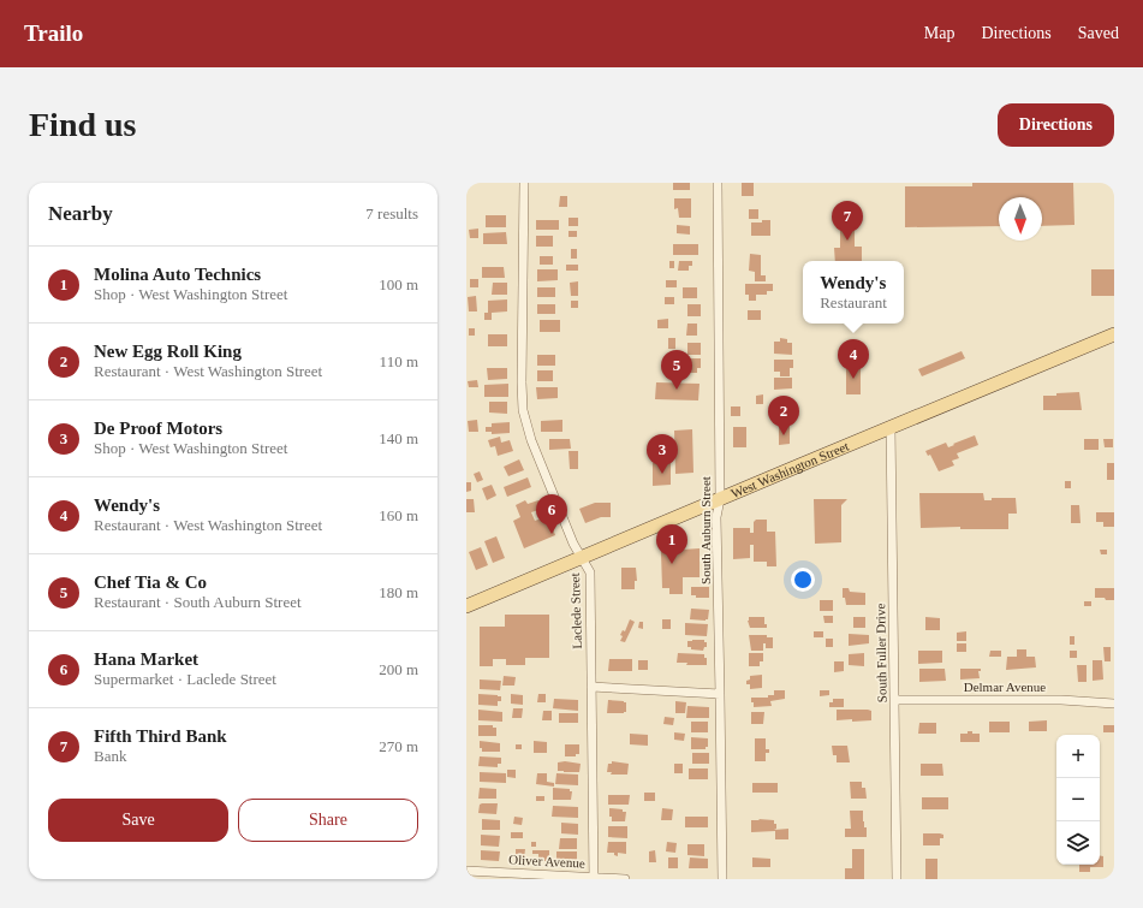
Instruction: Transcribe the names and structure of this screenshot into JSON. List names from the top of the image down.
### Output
{
  "streets": {
    "main road": ["West Washington Street"],
    "street": [
      "South Auburn Street",
      "Laclede Street",
      "South Fuller Drive",
      "Delmar Avenue",
      "Oliver Avenue"
    ]
  },
  "crossings": [
    ["West Washington Street", "South Auburn Street"],
    ["West Washington Street", "Laclede Street"],
    ["West Washington Street", "South Fuller Drive"],
    ["Laclede Street", "Oliver Avenue"],
    ["South Fuller Drive", "Delmar Avenue"]
  ],
  "north": "bottom",
  "page": {
    "header": "Trailo",
    "nav": ["Map", "Directions", "Saved"],
    "buttons": [
      "Directions",
      ["Save", "Share"]
    ],
    "title": "Find us",
    "heading": ["Nearby", "7 results"],
    "pins": [
      "7",
      "4",
      "5",
      "2",
      "3",
      "6",
      "1"
    ],
    "list": [
      {
        "mark": "1",
        "name": "Molina Auto Technics",
        "note": "Shop · West Washington Street",
        "value": "100 m"
      },
      {
        "mark": "2",
        "name": "New Egg Roll King",
        "note": "Restaurant · West Washington Street",
        "value": "110 m"
      },
      {
        "mark": "3",
        "name": "De Proof Motors",
        "note": "Shop · West Washington Street",
        "value": "140 m"
      },
      {
        "mark": "4",
        "name": "Wendy's",
        "note": "Restaurant · West Washington Street",
        "value": "160 m"
      },
      {
        "mark": "5",
        "name": "Chef Tia & Co",
        "note": "Restaurant · South Auburn Street",
        "value": "180 m"
      },
      {
        "mark": "6",
        "name": "Hana Market",
        "note": "Supermarket · Laclede Street",
        "value": "200 m"
      },
      {
        "mark": "7",
        "name": "Fifth Third Bank",
        "note": "Bank",
        "value": "270 m"
      }
    ],
    "popup": ["Wendy's", "Restaurant"],
    "map_buttons": ["+", "−"]
  }
}
